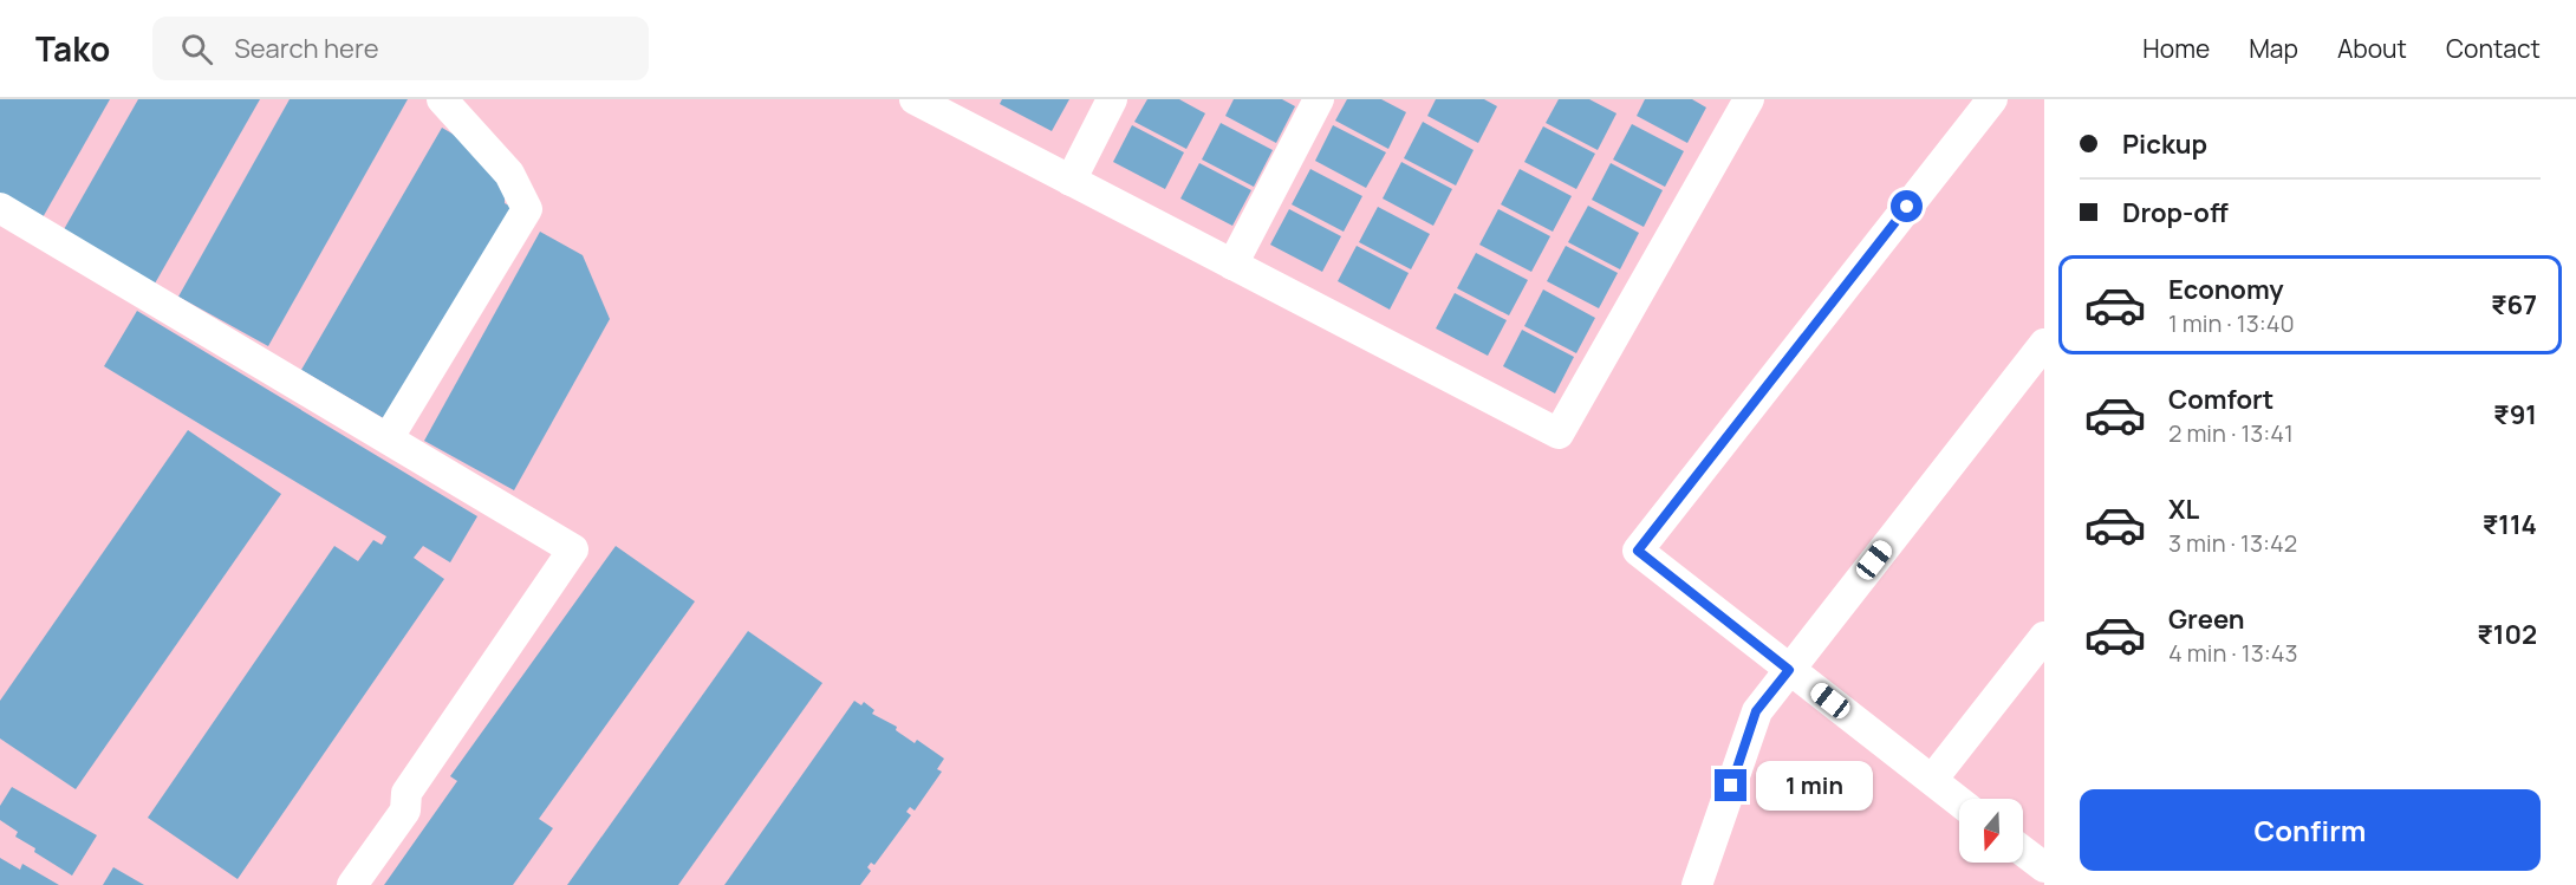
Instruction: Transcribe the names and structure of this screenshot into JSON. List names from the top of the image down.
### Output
{
  "north": "bottom",
  "page": {
    "header": "Tako",
    "search": "Search here",
    "nav": [
      "Home",
      "Map",
      "About",
      "Contact"
    ],
    "banner": ["Pickup", "Drop-off"],
    "list": [
      {
        "name": "Economy",
        "note": "1 min · 13:40",
        "value": "₹67"
      },
      {
        "name": "Comfort",
        "note": "2 min · 13:41",
        "value": "₹91"
      },
      {
        "name": "XL",
        "note": "3 min · 13:42",
        "value": "₹114"
      },
      {
        "name": "Green",
        "note": "4 min · 13:43",
        "value": "₹102"
      }
    ],
    "bubble": "1 min",
    "buttons": "Confirm"
  }
}
